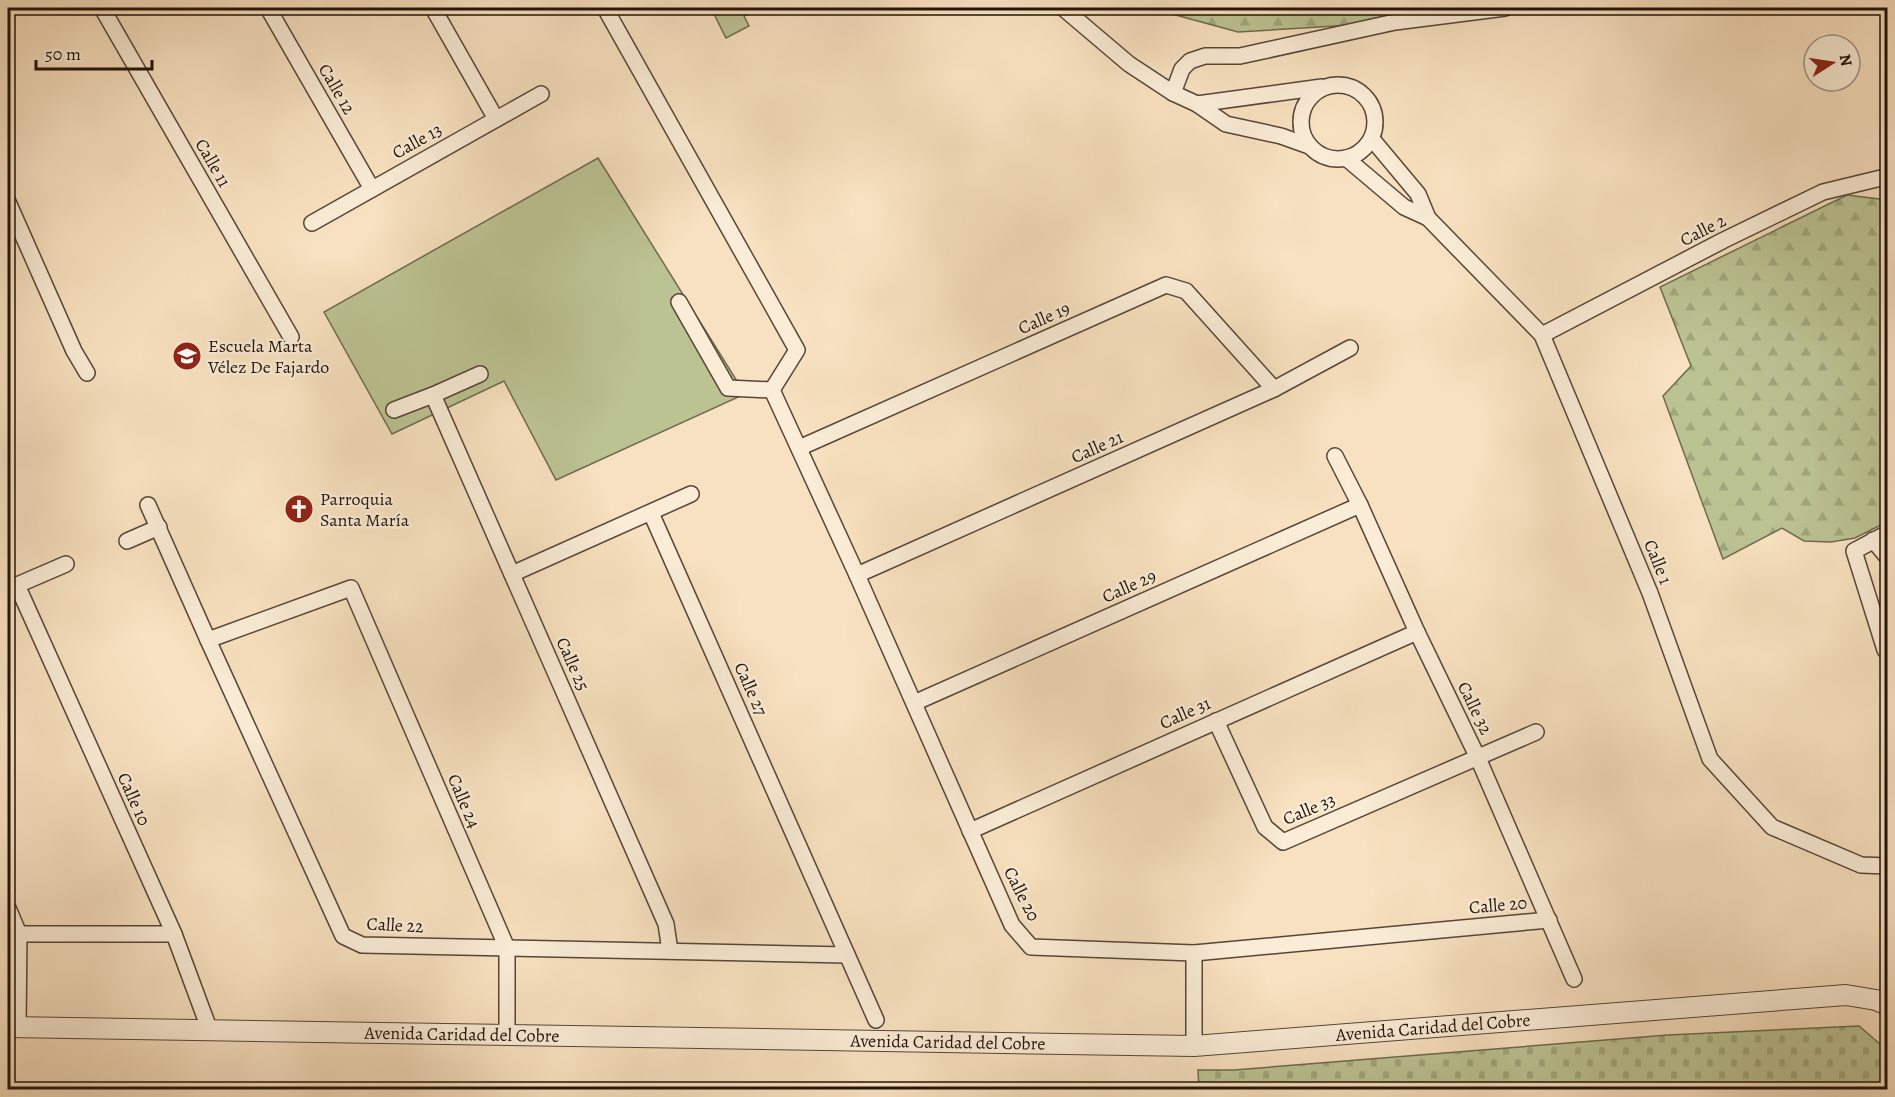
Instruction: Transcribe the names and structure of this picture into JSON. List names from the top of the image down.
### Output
{
  "streets": {
    "street": [
      "Calle 12",
      "Calle 13",
      "Calle 11",
      "Calle 2",
      "Calle 19",
      "Calle 21",
      "Calle 1",
      "Calle 29",
      "Calle 25",
      "Calle 27",
      "Calle 32",
      "Calle 31",
      "Calle 10",
      "Calle 24",
      "Calle 33",
      "Calle 20",
      "Calle 22",
      "Avenida Caridad del Cobre"
    ]
  },
  "crossings": [
    ["Calle 12", "Calle 13"],
    ["Calle 2", "Calle 1"],
    ["Calle 19", "Calle 21"],
    ["Calle 19", "Calle 20"],
    ["Calle 21", "Calle 20"],
    ["Calle 29", "Calle 32"],
    ["Calle 29", "Calle 20"],
    ["Calle 25", "Calle 22"],
    ["Calle 27", "Calle 22"],
    ["Calle 32", "Calle 31"],
    ["Calle 32", "Calle 33"],
    ["Calle 32", "Calle 20"],
    ["Calle 31", "Calle 33"],
    ["Calle 31", "Calle 20"],
    ["Calle 10", "Avenida Caridad del Cobre"],
    ["Calle 24", "Calle 22"],
    ["Calle 24", "Avenida Caridad del Cobre"]
  ],
  "places": {
    "school or university": ["Escuela Marta Vélez De Fajardo"],
    "church": ["Parroquia Santa María"]
  },
  "scale_bar": "50 m",
  "north": "right"
}
